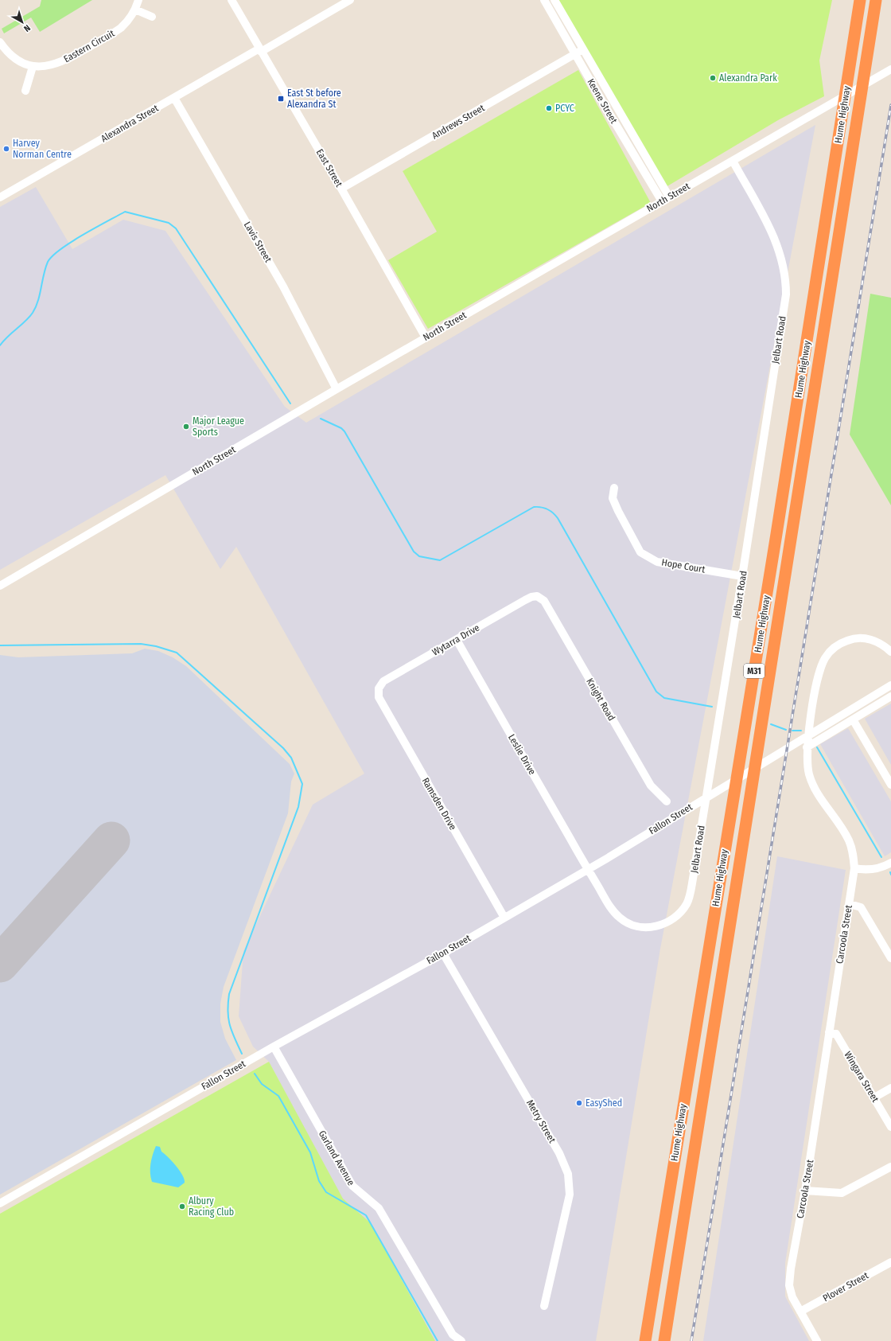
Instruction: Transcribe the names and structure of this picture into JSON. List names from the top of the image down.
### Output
{
  "streets": {
    "highway": ["Hume Highway", "M31"],
    "street": [
      "Eastern Circuit",
      "Keene Street",
      "Andrews Street",
      "Alexandra Street",
      "East Street",
      "North Street",
      "Lavis Street",
      "Jelbart Road",
      "Hope Court",
      "Wytarra Drive",
      "Knight Road",
      "Leslie Drive",
      "Ramsden Drive",
      "Fallon Street",
      "Carcoola Street",
      "Wingara Street",
      "Metry Street",
      "Garland Avenue",
      "Plover Street"
    ]
  },
  "crossings": [
    ["Keene Street", "Andrews Street"],
    ["Keene Street", "North Street"],
    ["Andrews Street", "East Street"],
    ["Alexandra Street", "East Street"],
    ["Alexandra Street", "Lavis Street"],
    ["East Street", "North Street"],
    ["North Street", "Lavis Street"],
    ["North Street", "Jelbart Road"],
    ["Jelbart Road", "Hope Court"],
    ["Jelbart Road", "Leslie Drive"],
    ["Jelbart Road", "Fallon Street"],
    ["Wytarra Drive", "Knight Road"],
    ["Wytarra Drive", "Leslie Drive"],
    ["Wytarra Drive", "Ramsden Drive"],
    ["Leslie Drive", "Fallon Street"],
    ["Ramsden Drive", "Fallon Street"],
    ["Fallon Street", "Metry Street"],
    ["Fallon Street", "Garland Avenue"],
    ["Carcoola Street", "Wingara Street"],
    ["Carcoola Street", "Plover Street"]
  ],
  "places": {
    "other": [
      "Alexandra Park",
      "PCYC",
      "Harvey Norman Centre",
      "Major League Sports",
      "EasyShed",
      "Albury Racing Club"
    ],
    "transit": ["East St before Alexandra St"]
  },
  "north": "bottom right"
}
